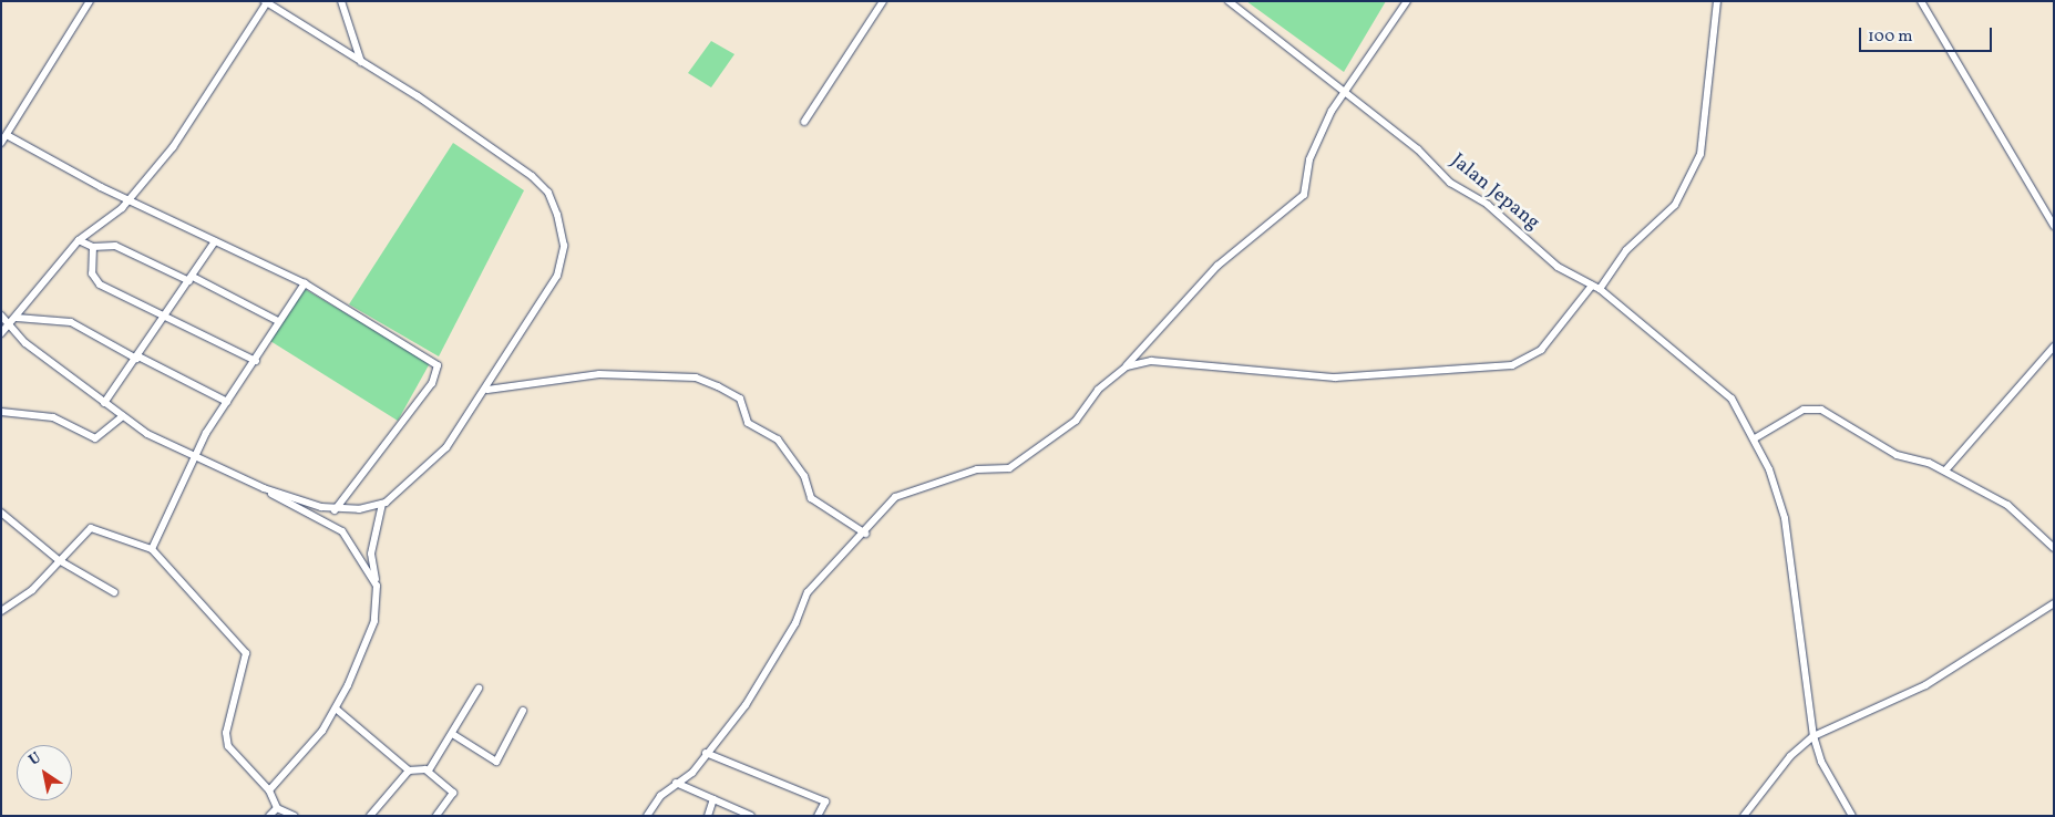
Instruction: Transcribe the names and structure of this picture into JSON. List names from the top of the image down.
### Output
{
  "streets": {
    "street": ["Jalan Jepang"]
  },
  "scale_bar": "100 m",
  "north": "top left"
}
